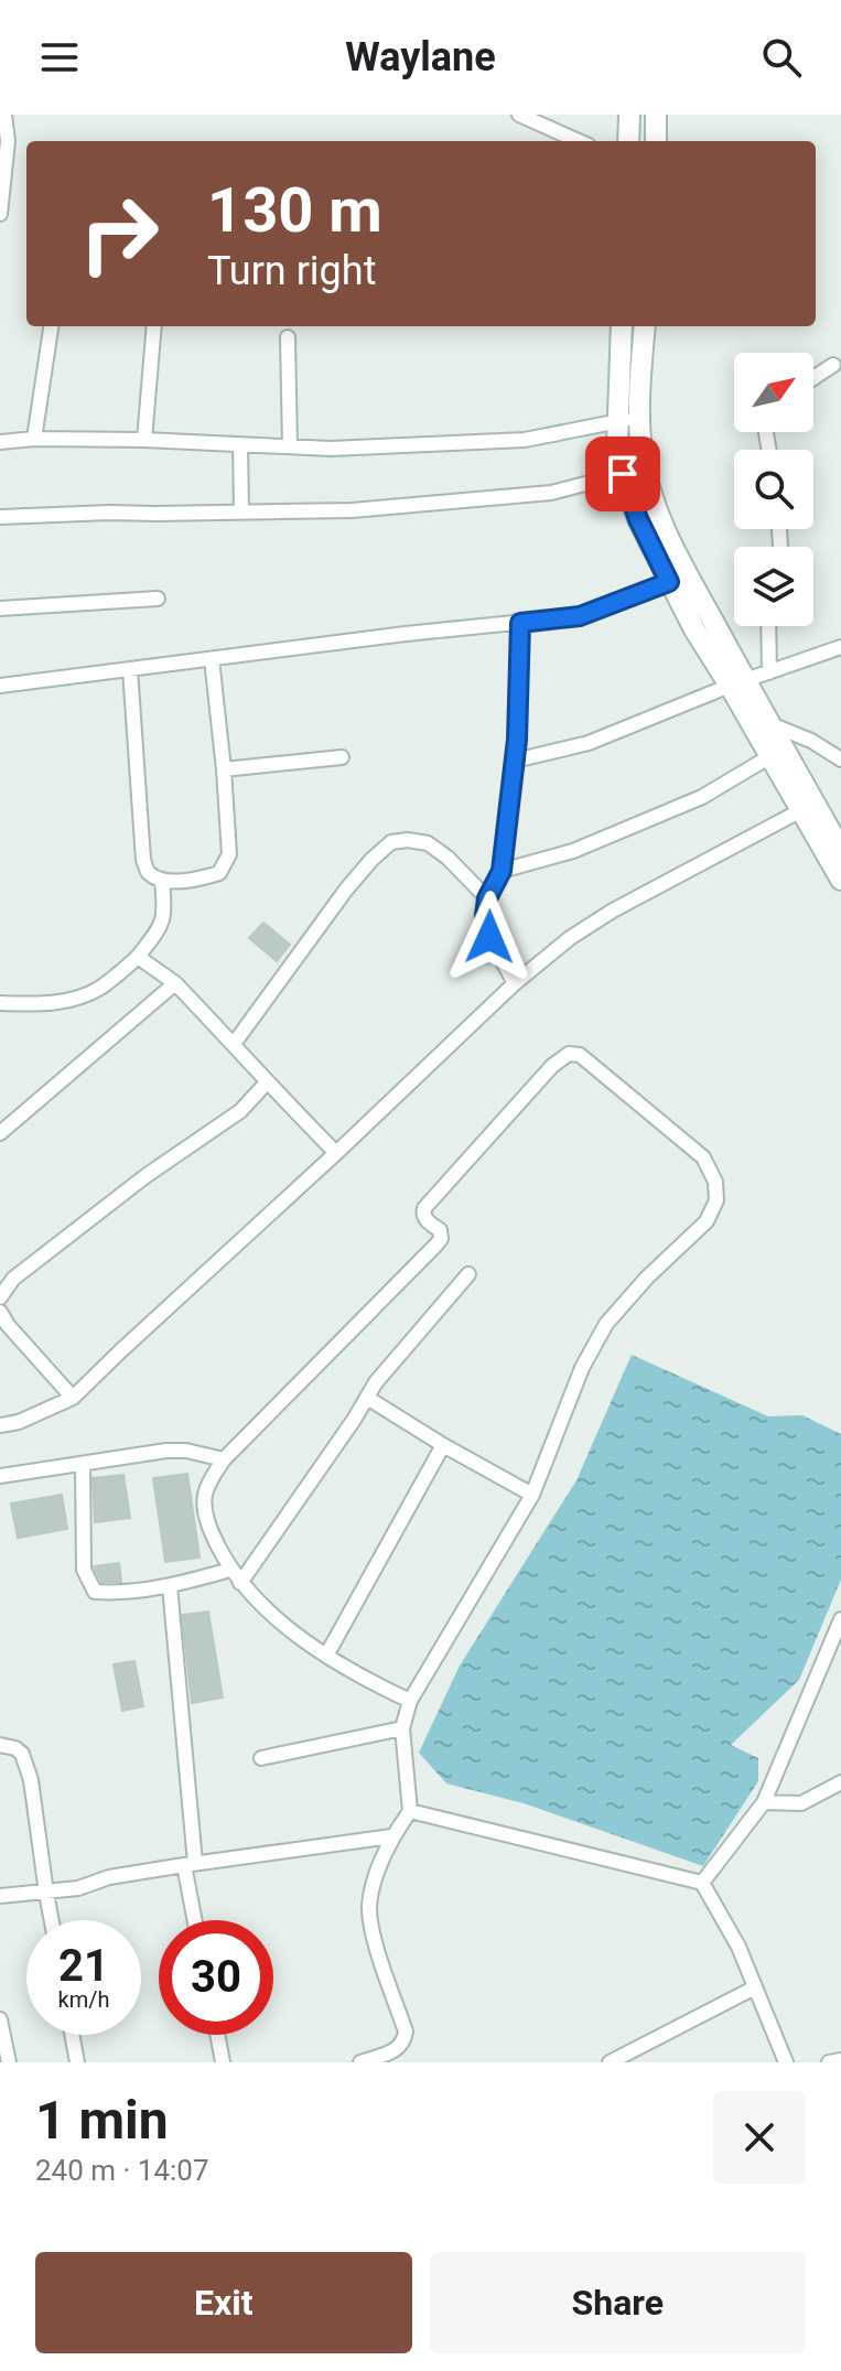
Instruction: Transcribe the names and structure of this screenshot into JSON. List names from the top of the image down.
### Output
{
  "north": "top right",
  "page": {
    "header": "Waylane",
    "turn": ["130 m", "Turn right"],
    "speed": "21 km/h",
    "limit": "30",
    "heading": ["1 min", "240 m · 14:07"],
    "buttons": ["Exit", "Share"]
  }
}
